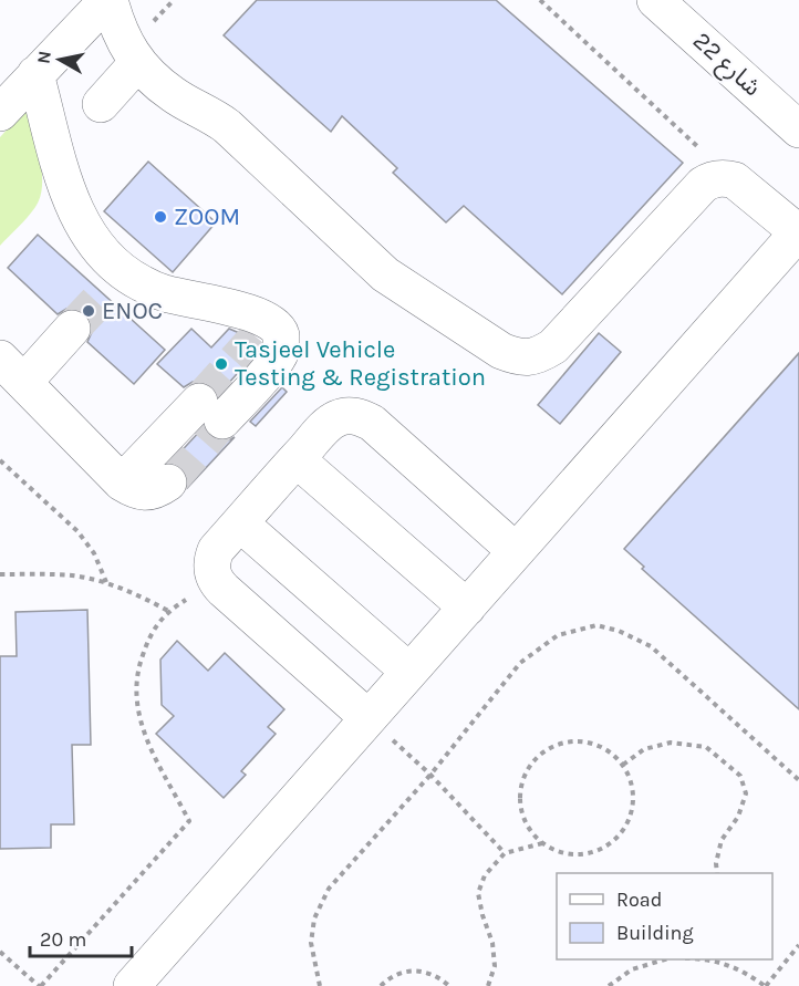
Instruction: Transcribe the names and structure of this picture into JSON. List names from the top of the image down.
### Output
{
  "streets": {
    "street": ["شارع 22"]
  },
  "places": ["ZOOM", "ENOC", "Tasjeel Vehicle Testing & Registration"],
  "legend": ["Road", "Building"],
  "scale_bar": "20 m",
  "north": "left"
}
